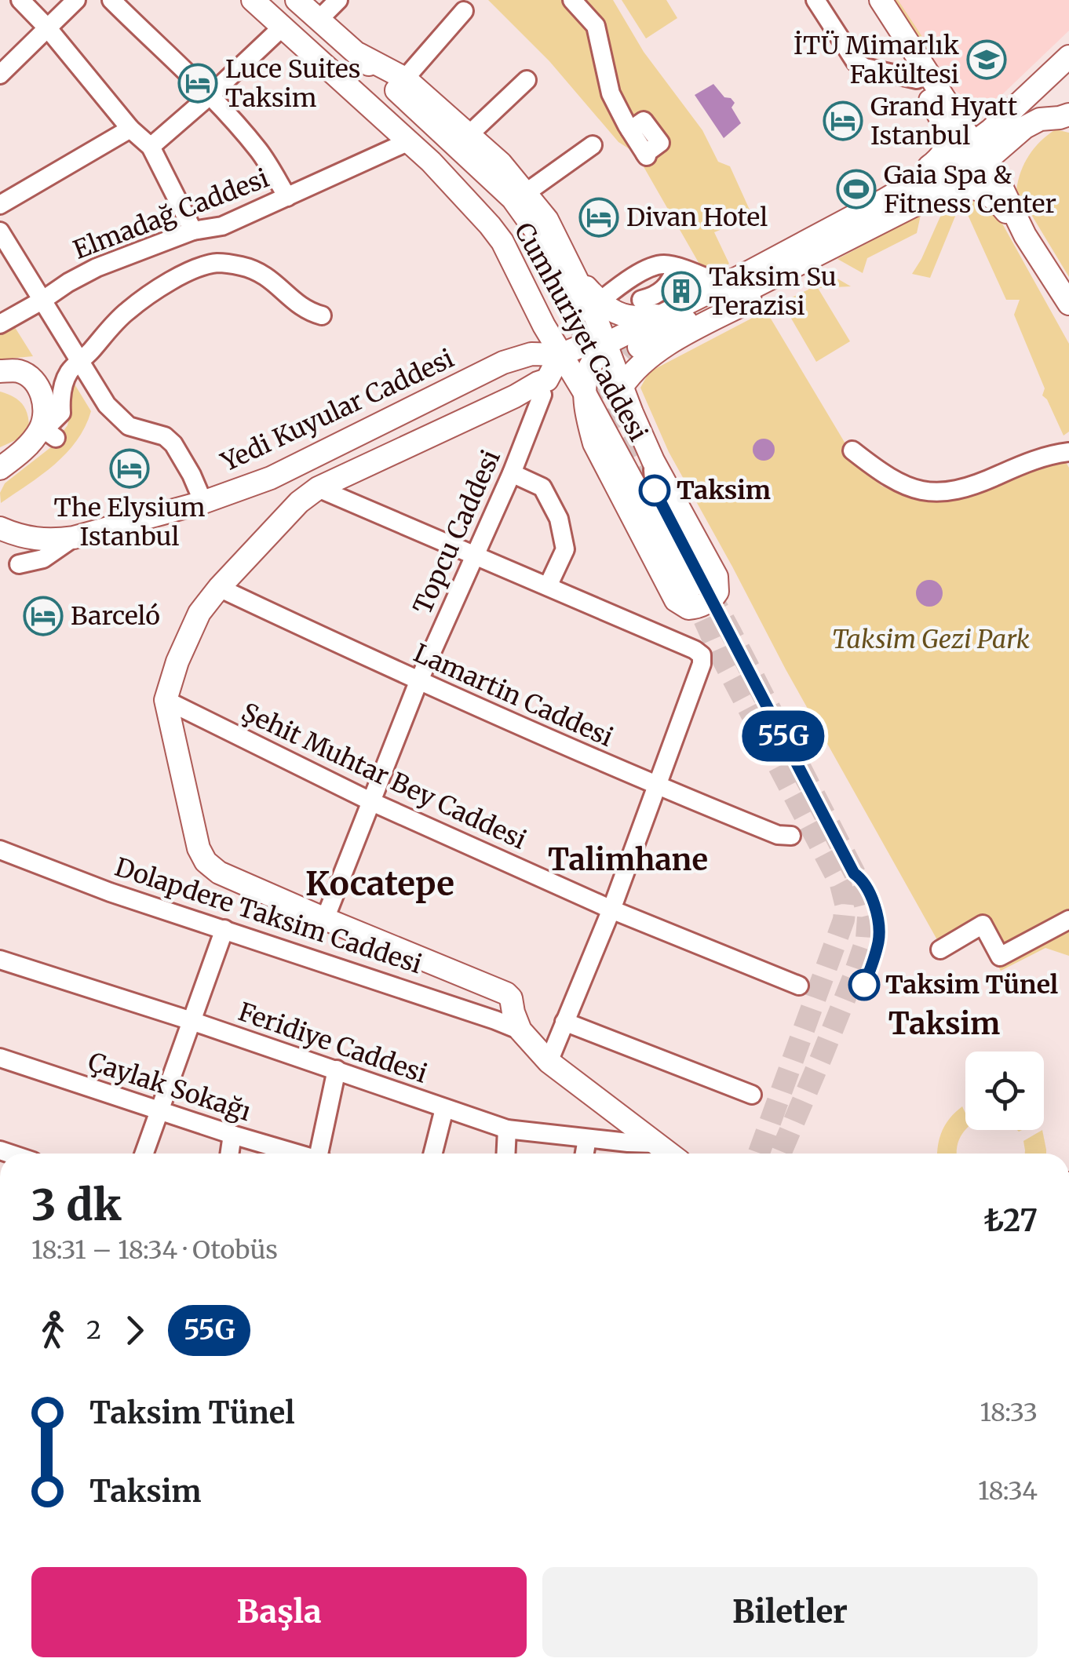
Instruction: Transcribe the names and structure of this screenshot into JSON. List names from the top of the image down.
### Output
{
  "streets": {
    "main road": ["Cumhuriyet Caddesi", "Yedi Kuyular Caddesi"],
    "street": [
      "Elmadağ Caddesi",
      "Topcu Caddesi",
      "Lamartin Caddesi",
      "Şehit Muhtar Bey Caddesi",
      "Dolapdere Taksim Caddesi",
      "Feridiye Caddesi",
      "Çaylak Sokağı"
    ]
  },
  "crossings": [
    ["Elmadağ Caddesi", "Cumhuriyet Caddesi"],
    ["Cumhuriyet Caddesi", "Yedi Kuyular Caddesi"],
    ["Topcu Caddesi", "Lamartin Caddesi"],
    ["Topcu Caddesi", "Şehit Muhtar Bey Caddesi"]
  ],
  "districts": ["Talimhane", "Kocatepe", "Taksim"],
  "parks": ["Taksim Gezi Park"],
  "places": {
    "school or university": ["İTÜ Mimarlık Fakültesi"],
    "hotel": [
      "Luce Suites Taksim",
      "Grand Hyatt Istanbul",
      "Divan Hotel",
      "The Elysium Istanbul",
      "Barceló"
    ],
    "sports": ["Gaia Spa & Fitness Center"],
    "building": ["Taksim Su Terazisi"],
    "other": ["Taksim", "Taksim Tünel"]
  },
  "lines": ["bus line 55G"],
  "page": {
    "on_map": "55G",
    "heading": ["3 dk", "18:31 – 18:34 · Otobüs", "₺27"],
    "legs": ["2", "55G"],
    "list": [
      {
        "name": "Taksim Tünel",
        "value": "18:33"
      },
      {
        "name": "Taksim",
        "value": "18:34"
      }
    ],
    "buttons": ["Başla", "Biletler"]
  }
}
